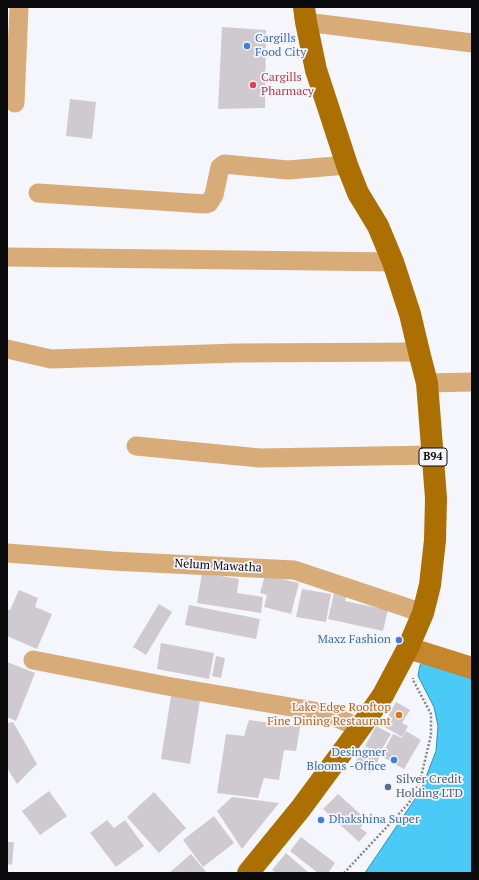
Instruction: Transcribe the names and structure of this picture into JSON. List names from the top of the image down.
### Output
{
  "streets": {
    "main road": ["B94"],
    "street": ["Nelum Mawatha"]
  },
  "crossings": [
    ["B94", "Nelum Mawatha"]
  ],
  "places": [
    "Cargills Food City",
    "Cargills Pharmacy",
    "Maxz Fashion",
    "Lake Edge Rooftop Fine Dining Restaurant",
    "Desingner Blooms -Office",
    "Silver Credit Holding LTD",
    "Dhakshina Super"
  ]
}
